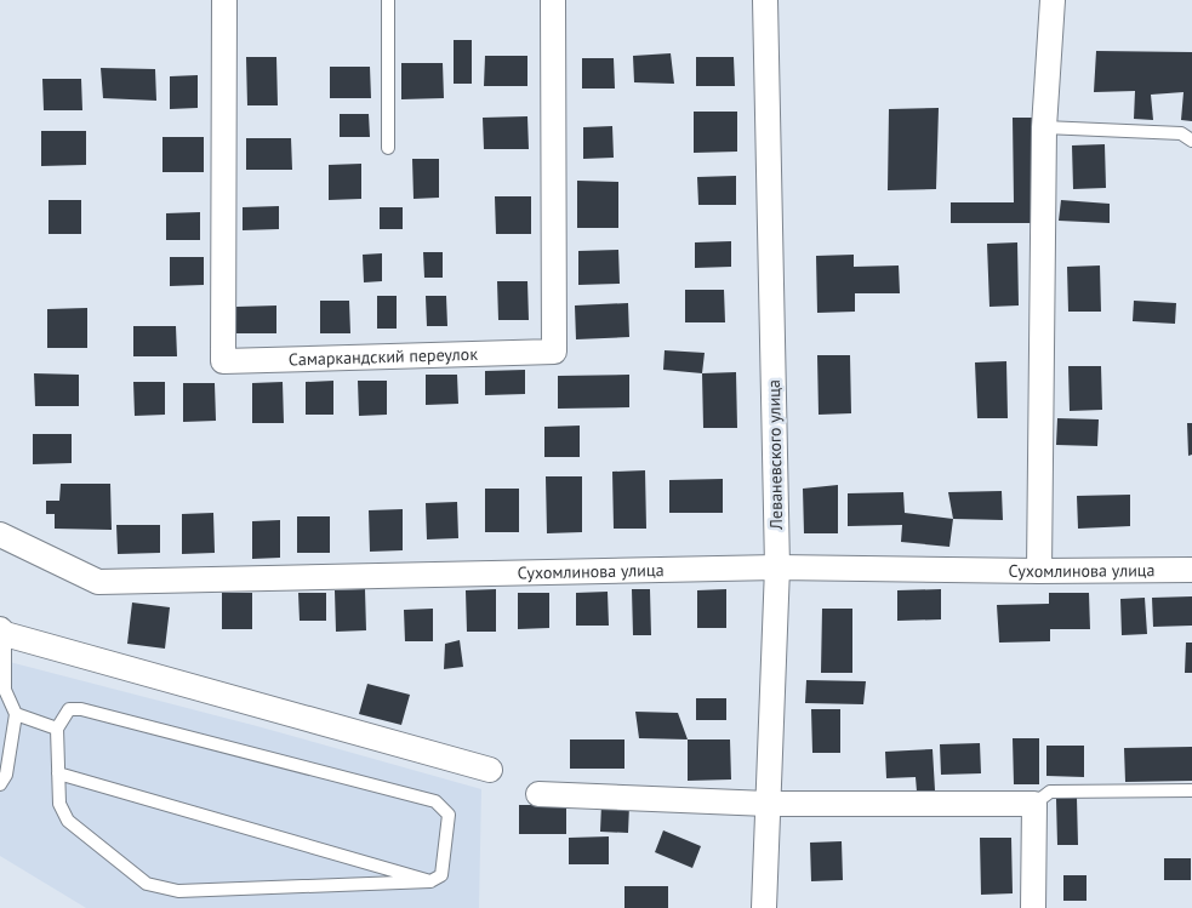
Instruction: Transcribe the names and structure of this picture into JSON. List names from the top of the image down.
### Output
{
  "streets": {
    "street": ["Самаркандский переулок", "Леваневского улица", "Сухомлинова улица"]
  },
  "crossings": [
    ["Леваневского улица", "Сухомлинова улица"]
  ]
}
